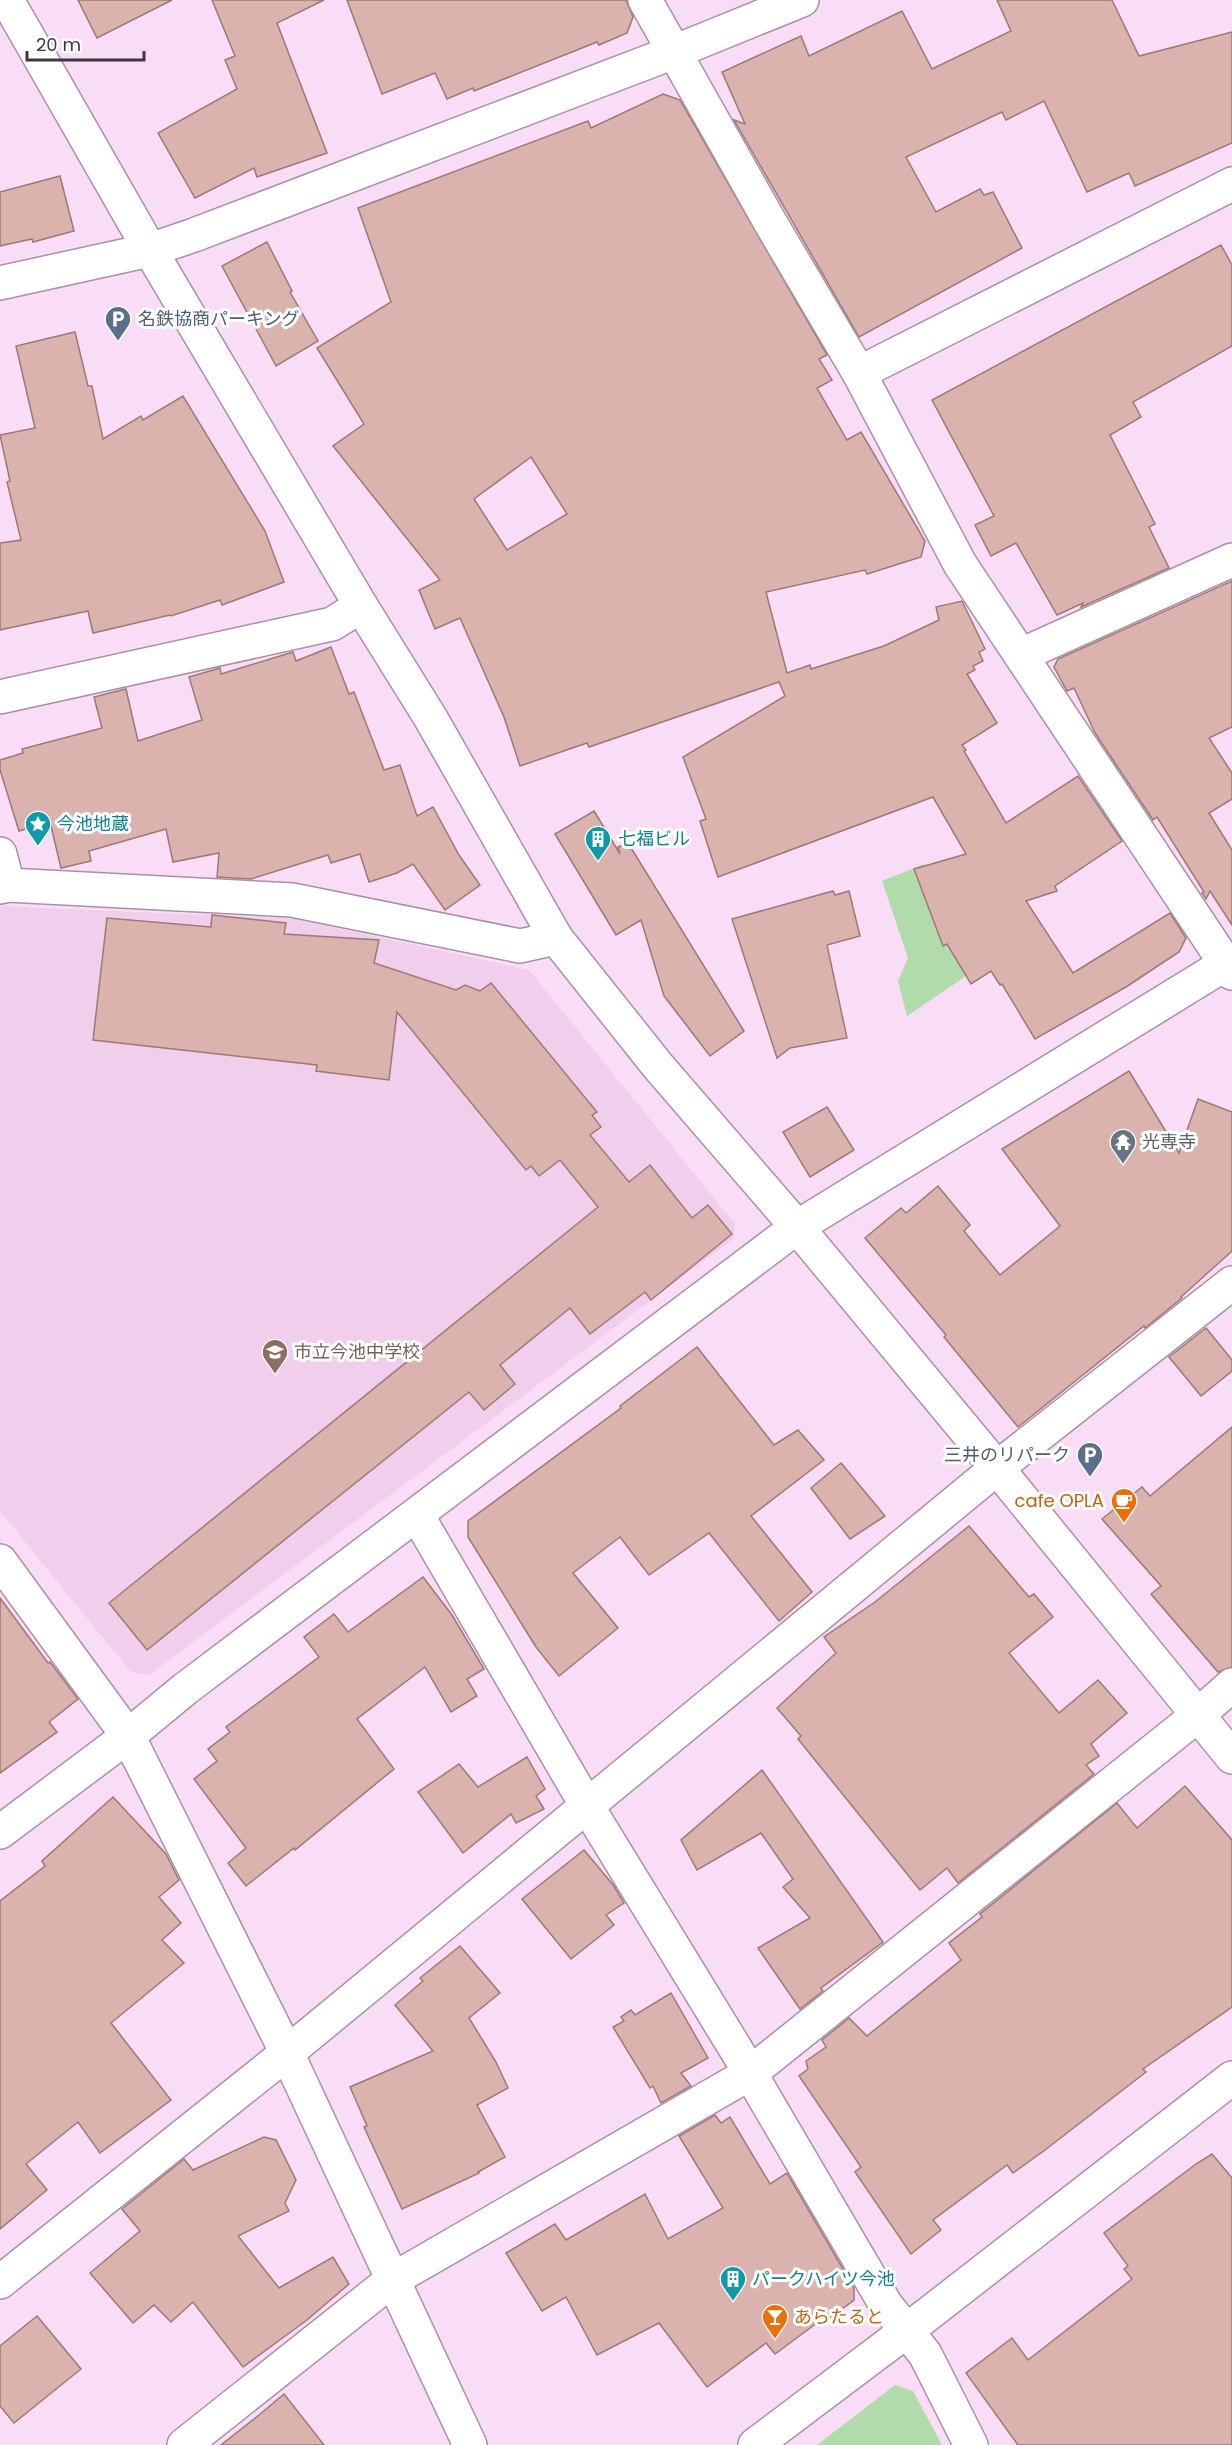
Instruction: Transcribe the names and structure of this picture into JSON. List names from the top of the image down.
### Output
{
  "places": {
    "parking": ["名鉄協商パーキング", "三井のリパーク"],
    "place": ["今池地蔵"],
    "building": ["七福ビル", "パークハイツ今池"],
    "temple": ["光専寺"],
    "school or university": ["市立今池中学校"],
    "cafe": ["cafe OPLA"],
    "bar": ["あらたると"]
  },
  "scale_bar": "20 m"
}
